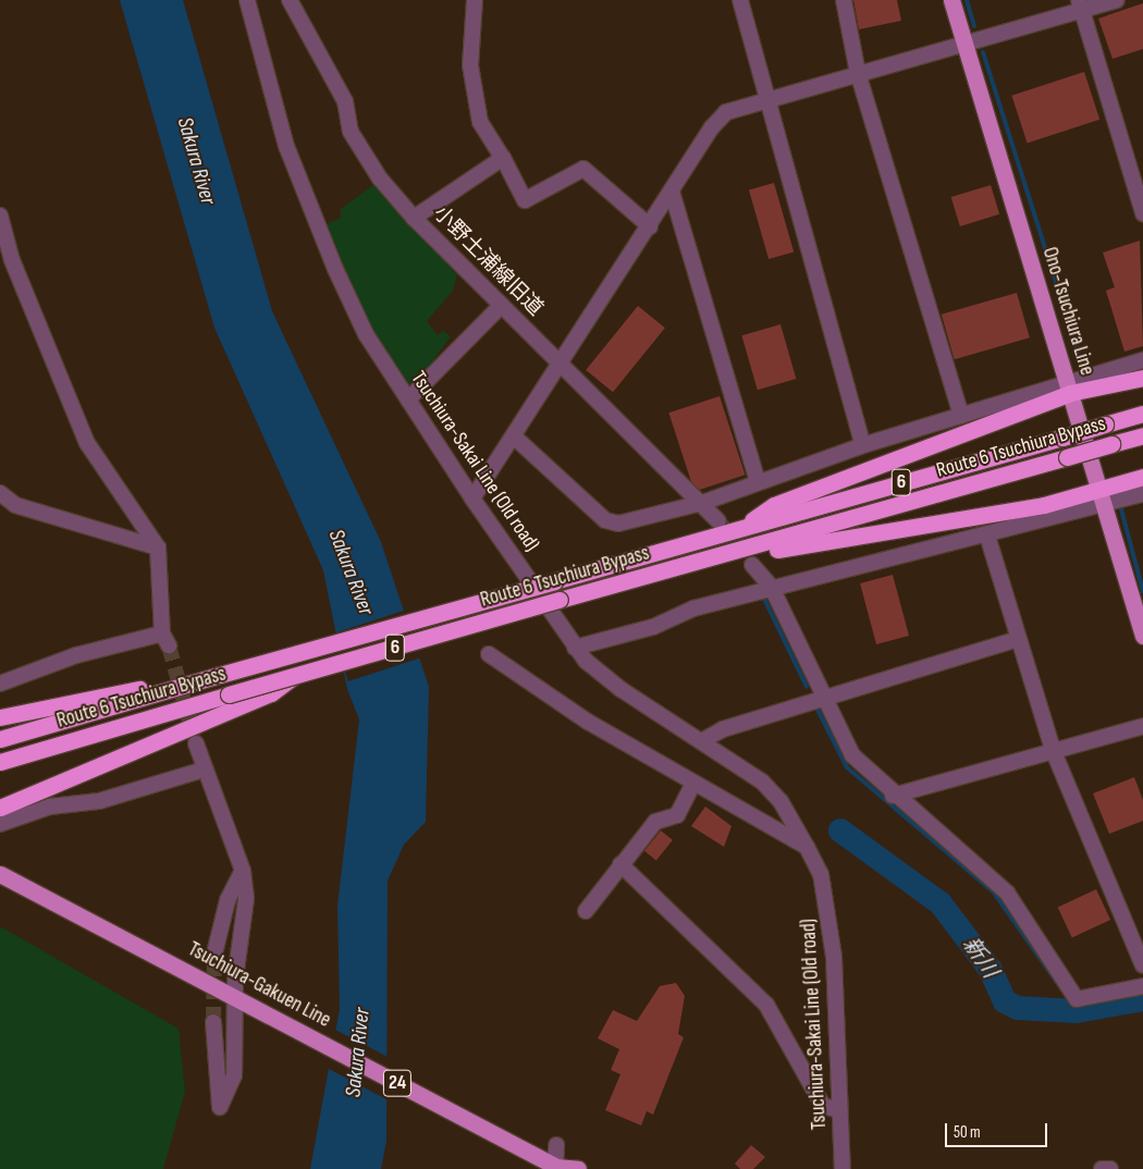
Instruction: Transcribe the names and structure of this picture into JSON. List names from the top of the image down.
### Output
{
  "streets": {
    "highway": ["Route 6 Tsuchiura Bypass", "6"],
    "main road": ["Ono-Tsuchiura Line", "Tsuchiura-Gakuen Line", "24"],
    "street": ["小野土浦線旧道", "Tsuchiura-Sakai Line (Old road)"]
  },
  "water": ["Sakura River", "新川"],
  "scale_bar": "50 m"
}
